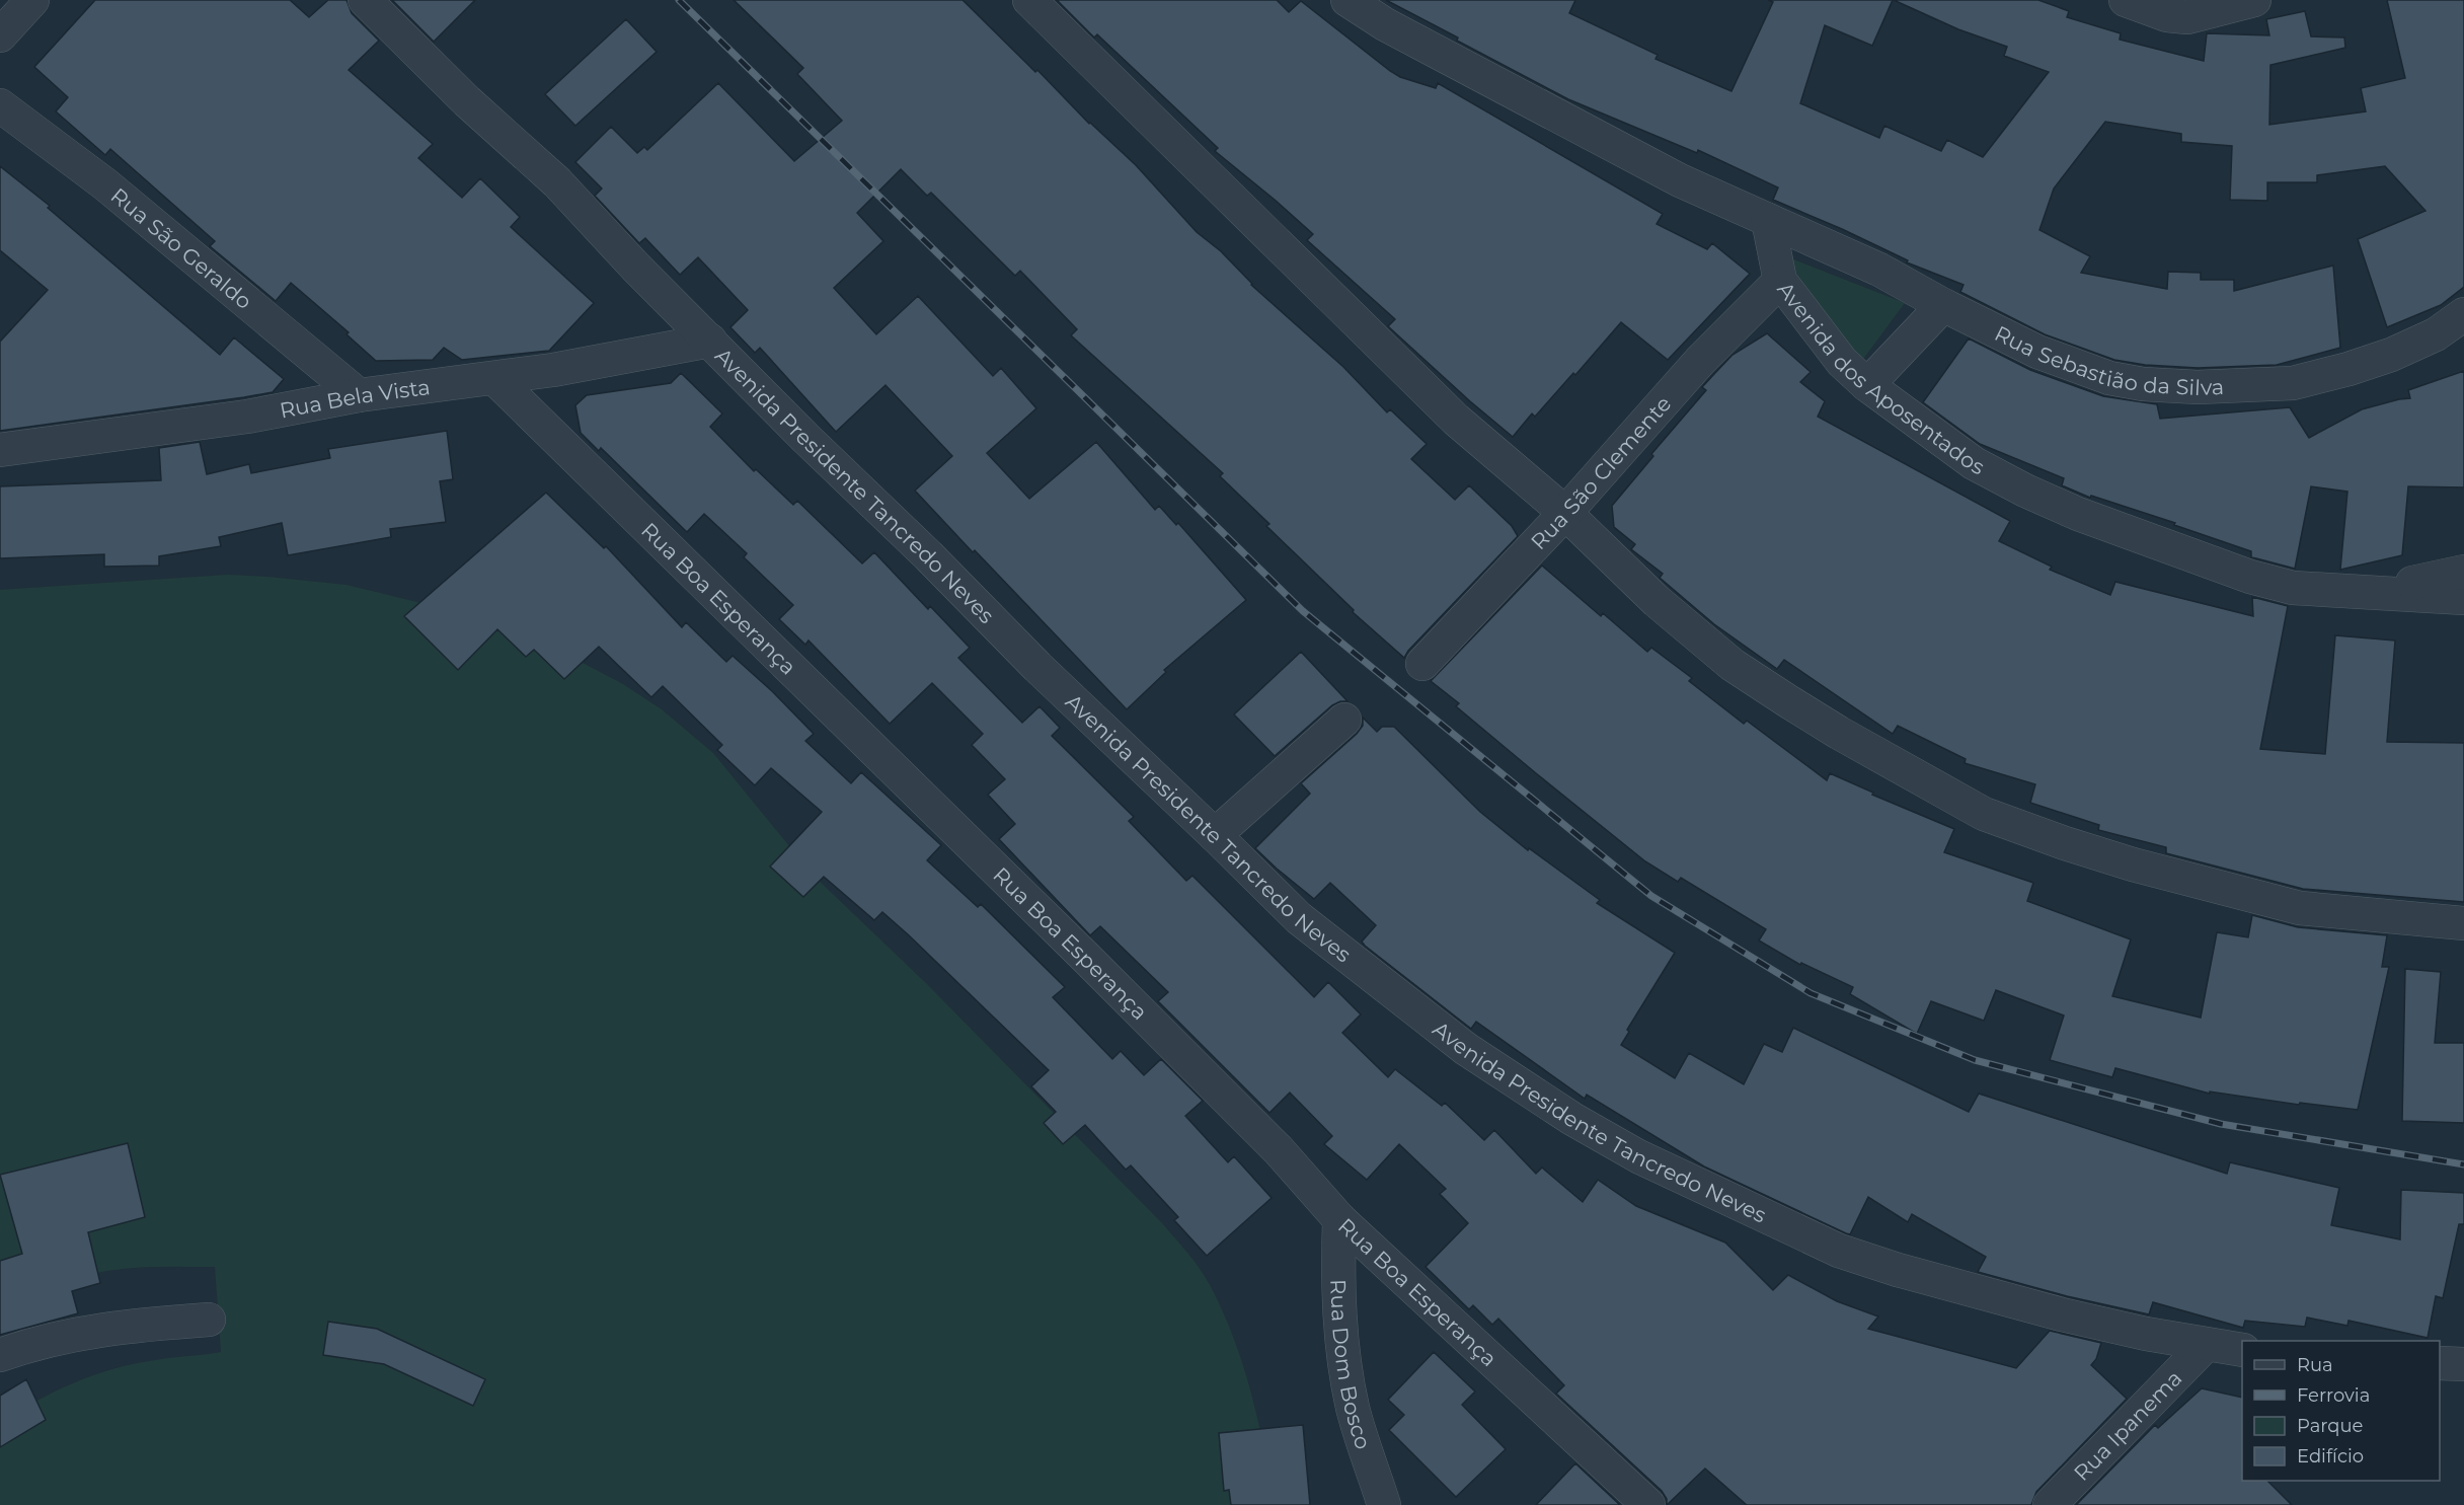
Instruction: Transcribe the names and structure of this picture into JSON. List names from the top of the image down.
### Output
{
  "streets": {
    "street": [
      "Rua São Geraldo",
      "Rua Sebastião da Silva",
      "Avenida dos Aposentados",
      "Rua Bela Vista",
      "Rua São Clemente",
      "Avenida Presidente Tancredo Neves",
      "Rua Boa Esperança",
      "Rua Dom Bosco",
      "Rua Ipanema"
    ]
  },
  "crossings": [
    ["Rua São Geraldo", "Rua Bela Vista"],
    ["Rua Sebastião da Silva", "Avenida dos Aposentados"],
    ["Avenida dos Aposentados", "Rua São Clemente"],
    ["Rua Bela Vista", "Avenida Presidente Tancredo Neves"],
    ["Rua Bela Vista", "Rua Boa Esperança"],
    ["Avenida Presidente Tancredo Neves", "Rua Ipanema"],
    ["Rua Boa Esperança", "Rua Dom Bosco"]
  ],
  "legend": [
    "Rua",
    "Ferrovia",
    "Parque",
    "Edifício"
  ]
}
